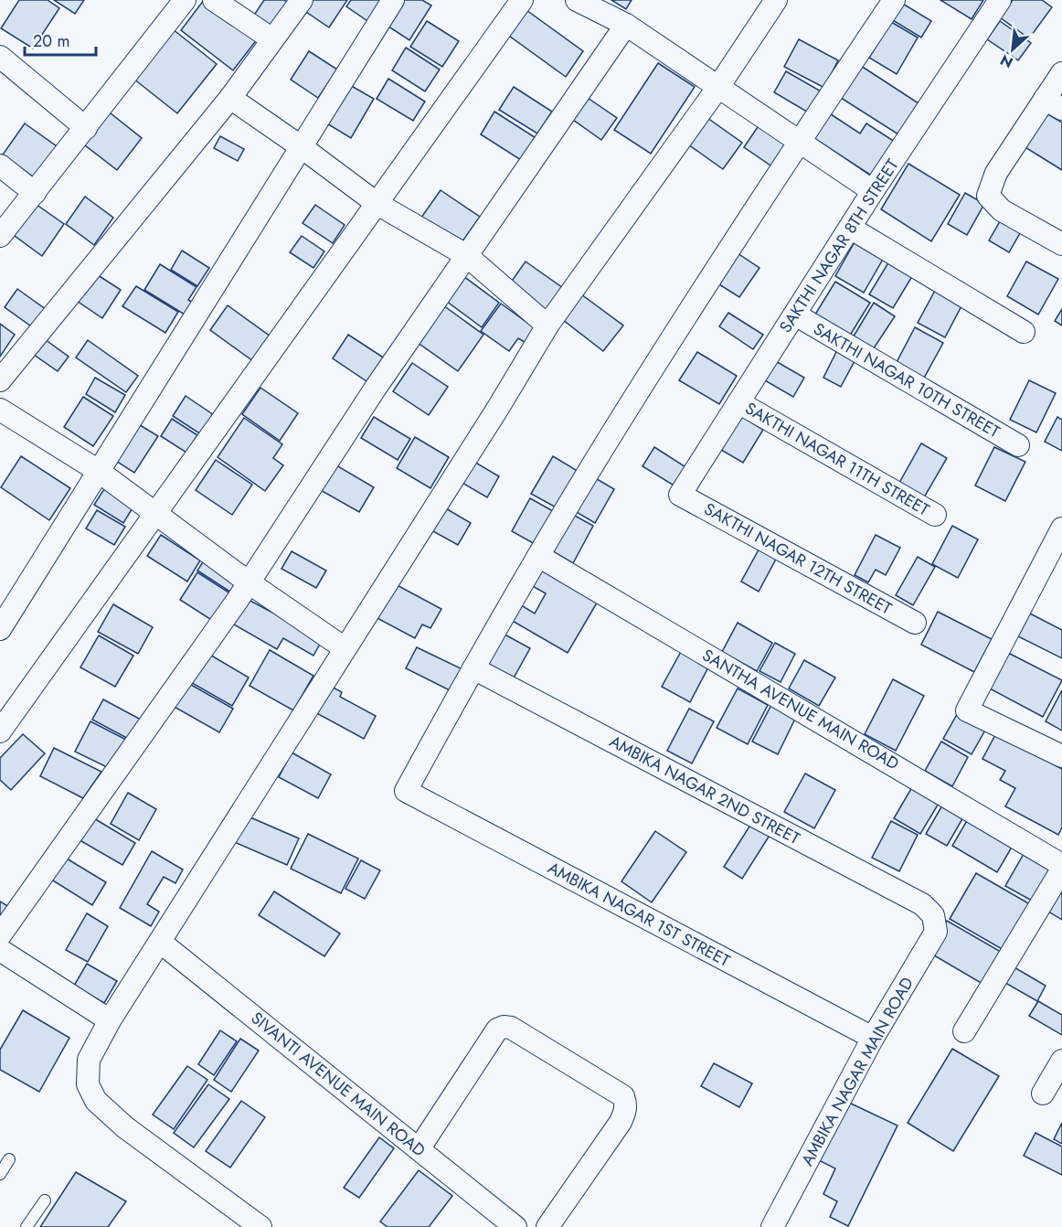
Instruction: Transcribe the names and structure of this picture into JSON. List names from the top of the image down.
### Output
{
  "streets": {
    "street": [
      "SAKTHI NAGAR 8TH STREET",
      "SAKTHI NAGAR 10TH STREET",
      "SAKTHI NAGAR 11TH STREET",
      "SAKTHI NAGAR 12TH STREET",
      "SANTHA AVENUE MAIN ROAD",
      "AMBIKA NAGAR 2ND STREET",
      "AMBIKA NAGAR 1ST STREET",
      "AMBIKA NAGAR MAIN ROAD",
      "SIVANTI AVENUE MAIN ROAD"
    ]
  },
  "crossings": [
    ["SAKTHI NAGAR 8TH STREET", "SAKTHI NAGAR 10TH STREET"],
    ["SAKTHI NAGAR 8TH STREET", "SAKTHI NAGAR 11TH STREET"],
    ["SAKTHI NAGAR 8TH STREET", "SAKTHI NAGAR 12TH STREET"],
    ["AMBIKA NAGAR 2ND STREET", "AMBIKA NAGAR 1ST STREET"],
    ["AMBIKA NAGAR 2ND STREET", "AMBIKA NAGAR MAIN ROAD"],
    ["AMBIKA NAGAR 1ST STREET", "AMBIKA NAGAR MAIN ROAD"]
  ],
  "scale_bar": "20 m",
  "north": "bottom left"
}
